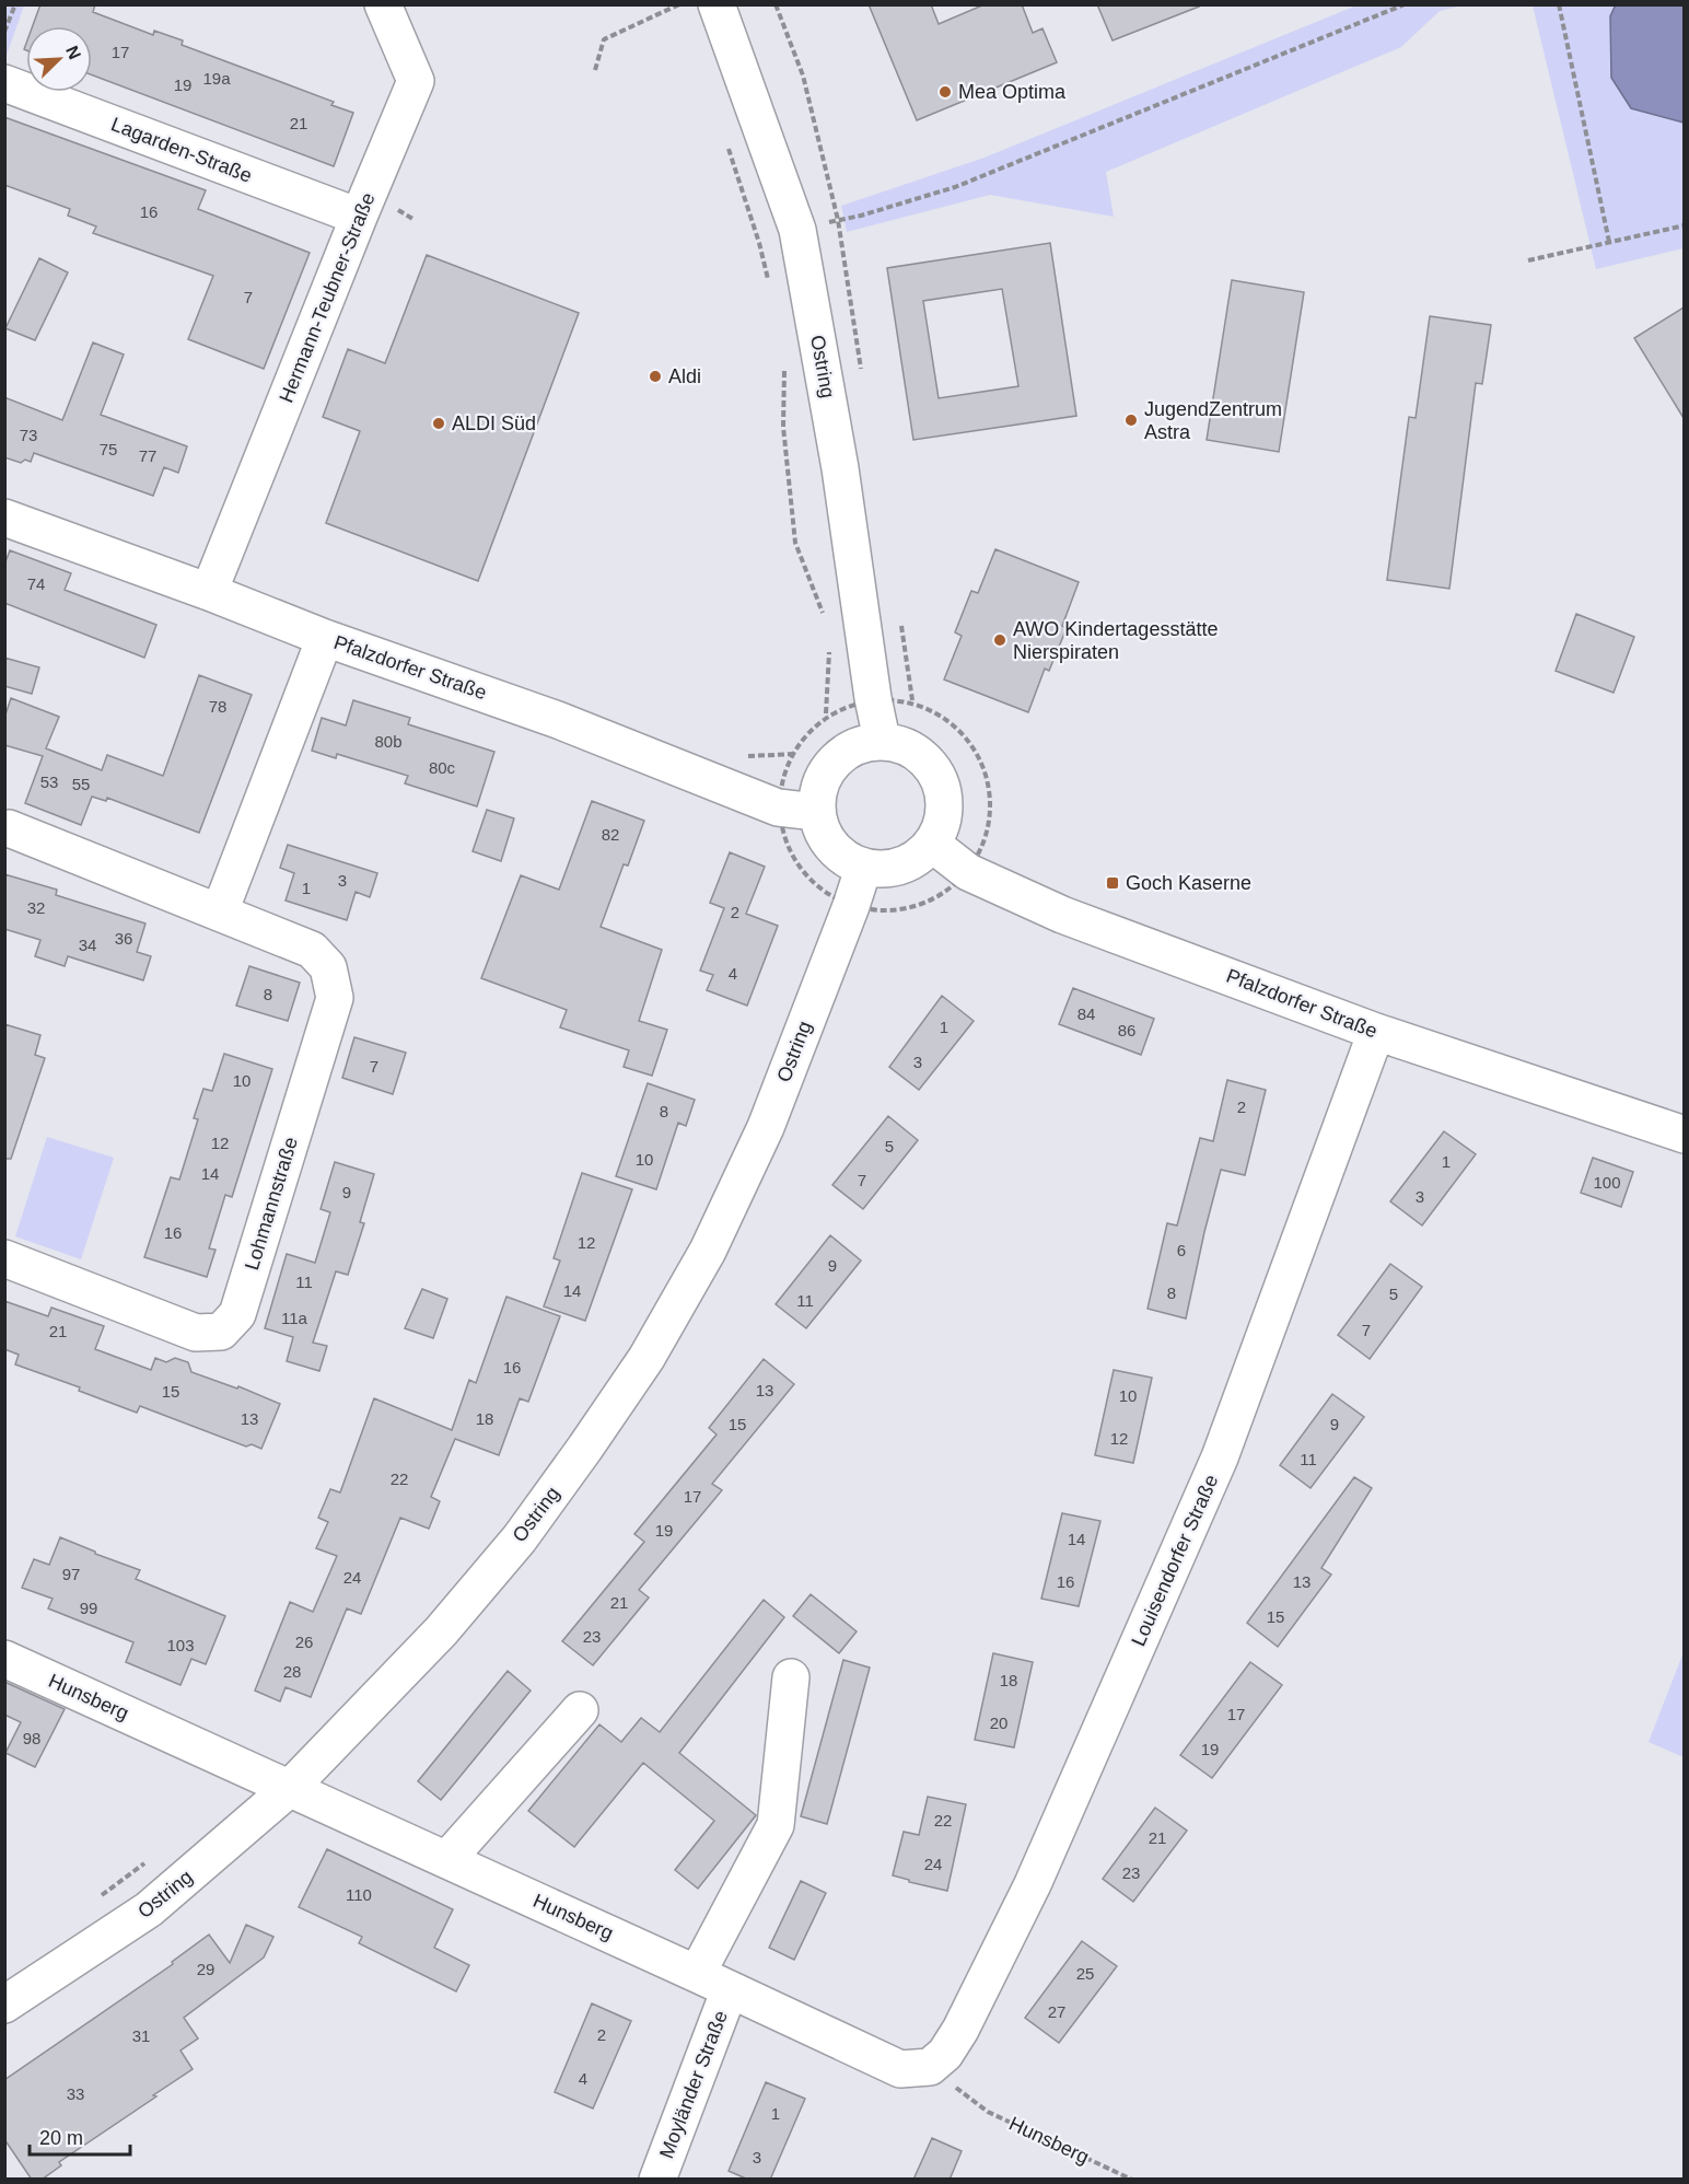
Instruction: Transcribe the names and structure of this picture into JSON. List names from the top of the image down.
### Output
{
  "streets": {
    "street": [
      "Lagarden-Straße",
      "Hermann-Teubner-Straße",
      "Ostring",
      "Pfalzdorfer Straße",
      "Lohmannstraße",
      "Louisendorfer Straße",
      "Hunsberg",
      "Moyländer Straße"
    ]
  },
  "crossings": [
    ["Lagarden-Straße", "Hermann-Teubner-Straße"],
    ["Hermann-Teubner-Straße", "Pfalzdorfer Straße"],
    ["Ostring", "Pfalzdorfer Straße"],
    ["Ostring", "Hunsberg"],
    ["Pfalzdorfer Straße", "Louisendorfer Straße"],
    ["Louisendorfer Straße", "Hunsberg"],
    ["Hunsberg", "Moyländer Straße"]
  ],
  "places": {
    "other": [
      "Mea Optima",
      "Aldi",
      "JugendZentrum Astra",
      "ALDI Süd",
      "AWO Kindertagesstätte Nierspiraten"
    ],
    "transit": ["Goch Kaserne"]
  },
  "house_numbers": [
    "17",
    "19a",
    "19",
    "21",
    "16",
    "7",
    "73",
    "75",
    "77",
    "74",
    "78",
    "80b",
    "80c",
    "53",
    "55",
    "82",
    "3",
    "1",
    "32",
    "2",
    "36",
    "34",
    "4",
    "8",
    "84",
    "1",
    "86",
    "3",
    "7",
    "10",
    "2",
    "8",
    "12",
    "5",
    "10",
    "1",
    "14",
    "7",
    "100",
    "9",
    "3",
    "16",
    "12",
    "6",
    "9",
    "11",
    "14",
    "8",
    "5",
    "11",
    "11a",
    "7",
    "21",
    "16",
    "13",
    "15",
    "10",
    "13",
    "18",
    "15",
    "9",
    "12",
    "11",
    "22",
    "17",
    "19",
    "14",
    "97",
    "24",
    "16",
    "13",
    "21",
    "99",
    "15",
    "23",
    "26",
    "103",
    "28",
    "18",
    "17",
    "20",
    "98",
    "19",
    "22",
    "21",
    "24",
    "23",
    "110",
    "29",
    "25",
    "27",
    "2",
    "31",
    "4",
    "33",
    "1",
    "3"
  ],
  "scale_bar": "20 m",
  "north": "top right"
}
